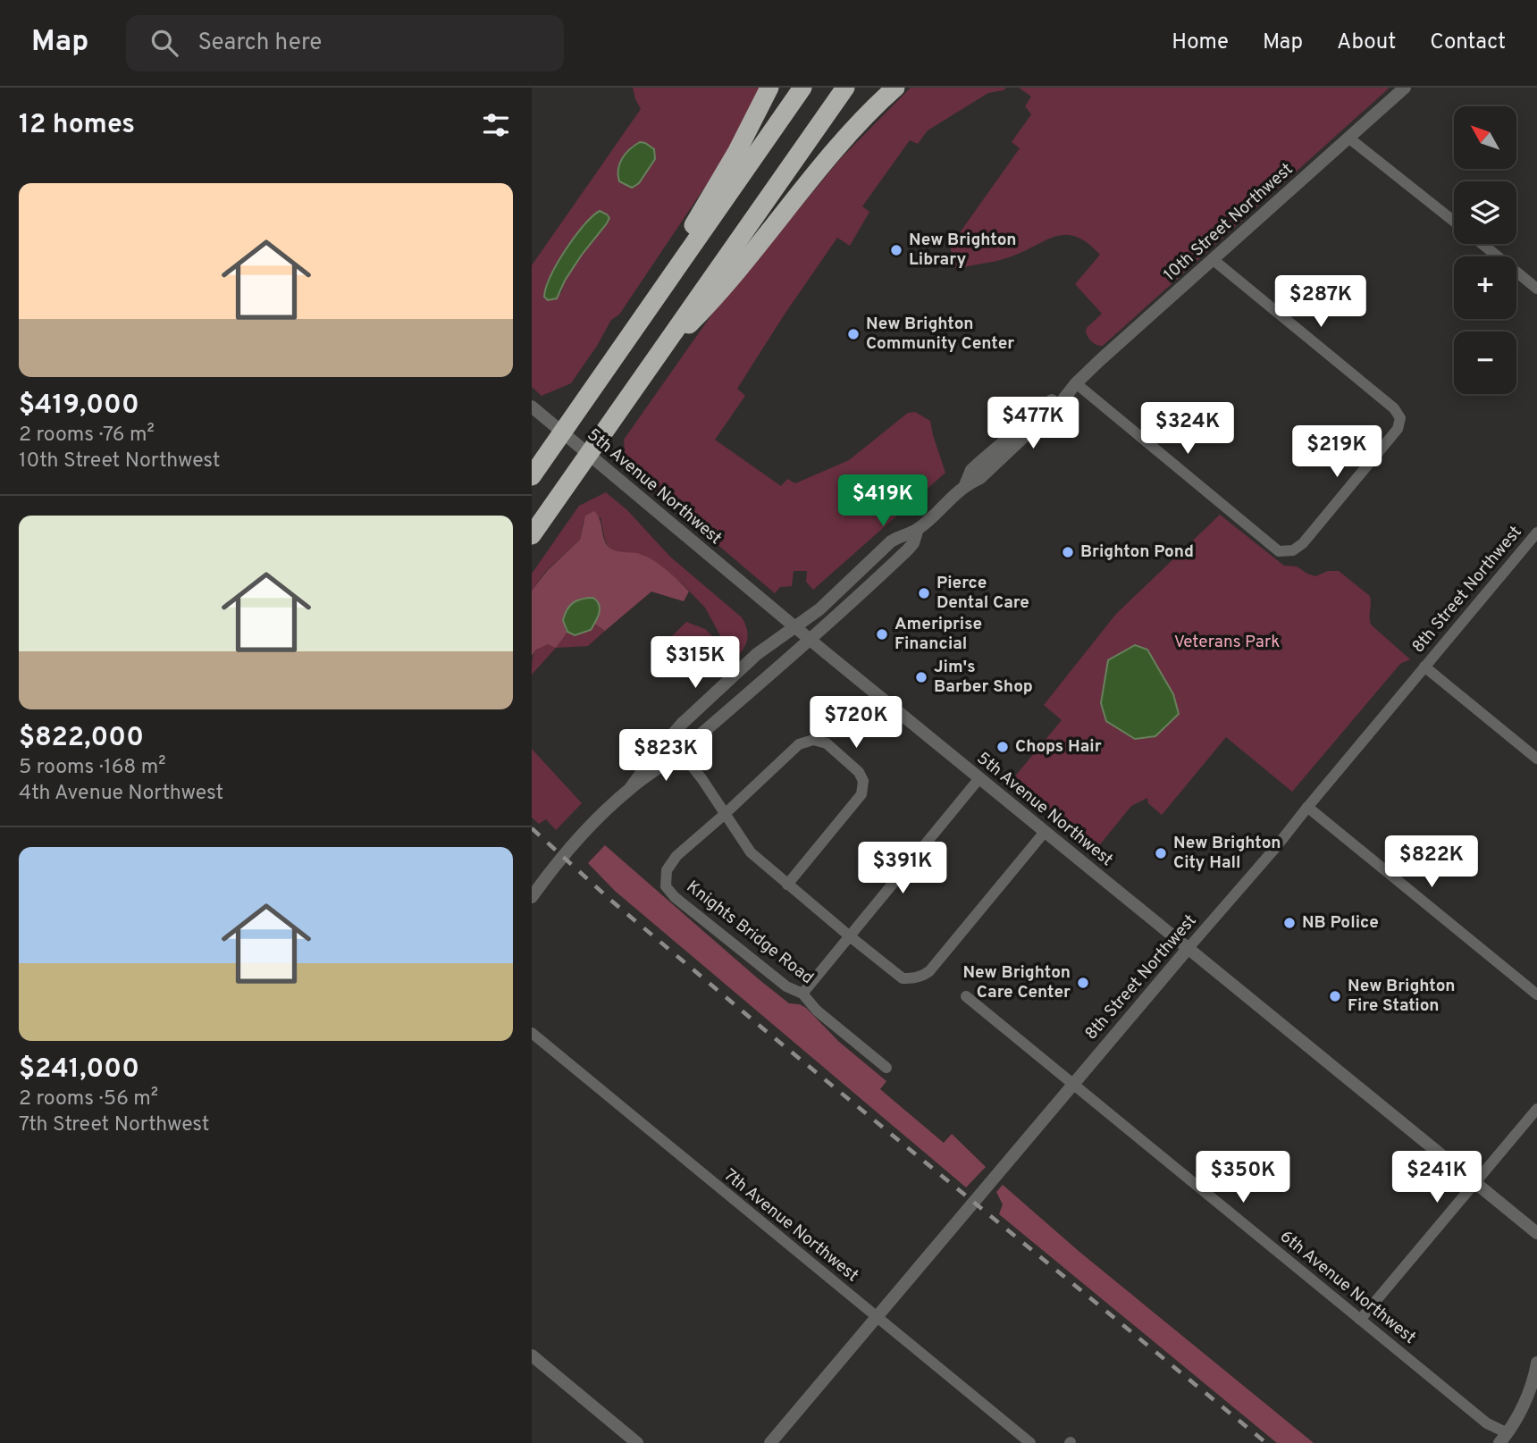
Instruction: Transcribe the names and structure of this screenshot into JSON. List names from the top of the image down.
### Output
{
  "streets": {
    "street": [
      "10th Street Northwest",
      "5th Avenue Northwest",
      "8th Street Northwest",
      "Knights Bridge Road",
      "7th Avenue Northwest",
      "6th Avenue Northwest"
    ]
  },
  "crossings": [
    ["10th Street Northwest", "5th Avenue Northwest"],
    ["5th Avenue Northwest", "8th Street Northwest"],
    ["8th Street Northwest", "7th Avenue Northwest"],
    ["8th Street Northwest", "6th Avenue Northwest"]
  ],
  "parks": ["Veterans Park"],
  "places": [
    "New Brighton Library",
    "New Brighton Community Center",
    "Brighton Pond",
    "Pierce Dental Care",
    "Ameriprise Financial",
    "Jim's Barber Shop",
    "Chops Hair",
    "New Brighton City Hall",
    "NB Police",
    "New Brighton Care Center",
    "New Brighton Fire Station"
  ],
  "north": "top left",
  "page": {
    "header": "Map",
    "search": "Search here",
    "nav": [
      "Home",
      "Map",
      "About",
      "Contact"
    ],
    "heading": "12 homes",
    "map_buttons": ["+", "−"],
    "list": [
      {
        "name": "$419,000",
        "note": "2 rooms · 76 m² · 10th Street Northwest"
      },
      {
        "name": "$822,000",
        "note": "5 rooms · 168 m² · 4th Avenue Northwest"
      },
      {
        "name": "$241,000",
        "note": "2 rooms · 56 m² · 7th Street Northwest"
      }
    ],
    "price": [
      "$287K",
      "$477K",
      "$324K",
      "$219K",
      "$419K",
      "$315K",
      "$720K",
      "$823K",
      "$822K",
      "$391K",
      "$350K",
      "$241K"
    ]
  }
}
